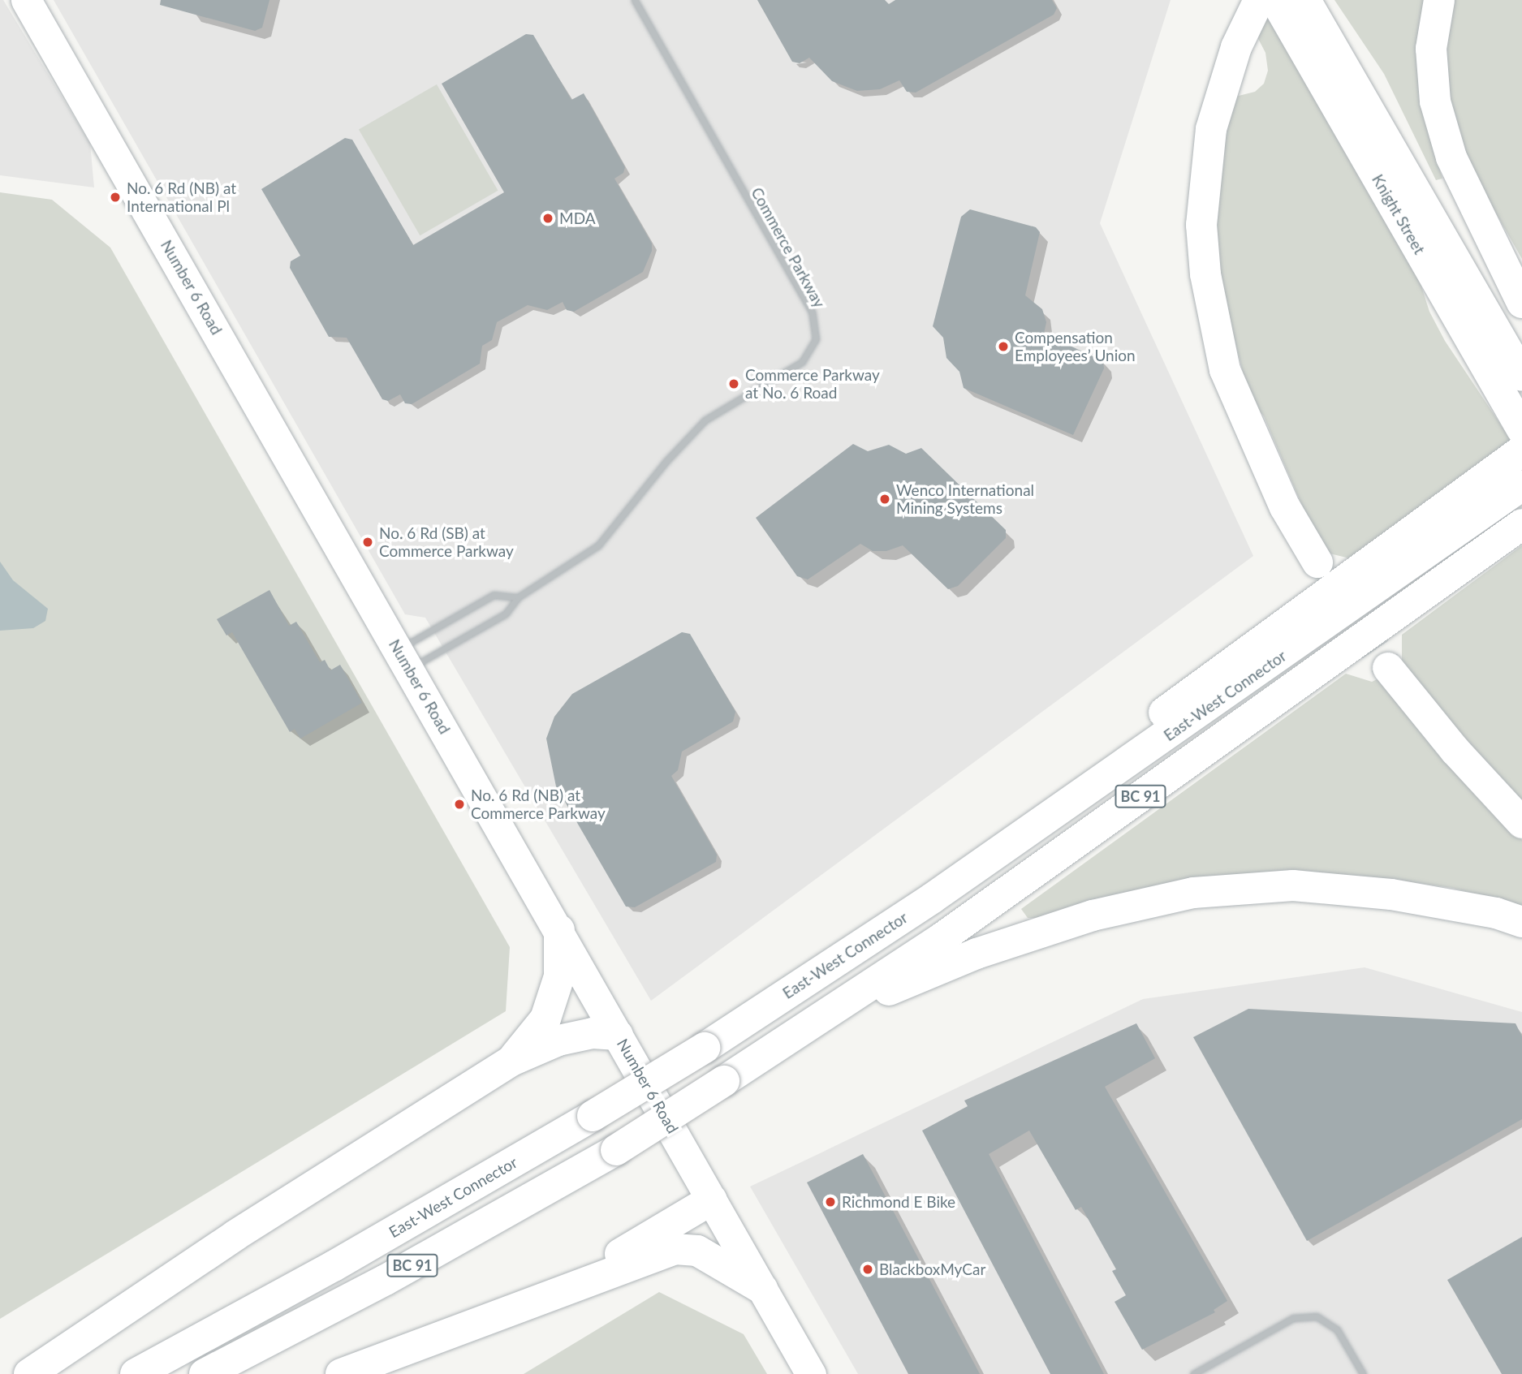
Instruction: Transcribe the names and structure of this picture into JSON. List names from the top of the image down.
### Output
{
  "streets": {
    "highway": ["Knight Street", "East-West Connector", "BC 91"],
    "main road": ["Number 6 Road"],
    "street": ["Commerce Parkway"]
  },
  "crossings": [
    ["Commerce Parkway", "Number 6 Road"]
  ],
  "places": [
    "No. 6 Rd (NB) at International Pl",
    "MDA",
    "Compensation Employees’ Union",
    "Commerce Parkway at No. 6 Road",
    "Wenco International Mining Systems",
    "No. 6 Rd (SB) at Commerce Parkway",
    "No. 6 Rd (NB) at Commerce Parkway",
    "Richmond E Bike",
    "BlackboxMyCar"
  ]
}
